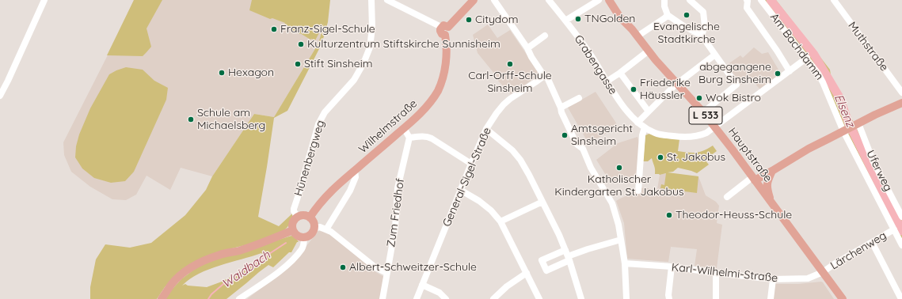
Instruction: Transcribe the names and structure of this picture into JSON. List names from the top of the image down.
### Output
{
  "streets": {
    "main road": ["L 533", "Wilhelmstraße", "Hauptstraße"],
    "street": [
      "Am Bachdamm",
      "Muthstraße",
      "Grabengasse",
      "Hünenbergweg",
      "Uferweg",
      "General-Sigel-Straße",
      "Zum Friedhof",
      "Lärchenweg",
      "Karl-Wilhelmi-Straße"
    ]
  },
  "crossings": [
    ["Am Bachdamm", "Grabengasse"],
    ["Am Bachdamm", "Lärchenweg"],
    ["Grabengasse", "Hauptstraße"],
    ["Wilhelmstraße", "Hünenbergweg"],
    ["Hauptstraße", "Lärchenweg"],
    ["Hauptstraße", "Karl-Wilhelmi-Straße"],
    ["Lärchenweg", "Karl-Wilhelmi-Straße"]
  ],
  "water": ["Elsenz", "Waidbach"],
  "places": [
    "Evangelische Stadtkirche",
    "TNGolden",
    "Citydom",
    "Franz-Sigel-Schule",
    "Kulturzentrum Stiftskirche Sunnisheim",
    "Stift Sinsheim",
    "Carl-Orff-Schule Sinsheim",
    "Hexagon",
    "abgegangene Burg Sinsheim",
    "Friederike Häussler",
    "Wok Bistro",
    "Schule am Michaelsberg",
    "Amtsgericht Sinsheim",
    "St. Jakobus",
    "Katholischer Kindergarten St. Jakobus",
    "Theodor-Heuss-Schule",
    "Albert-Schweitzer-Schule"
  ]
}
